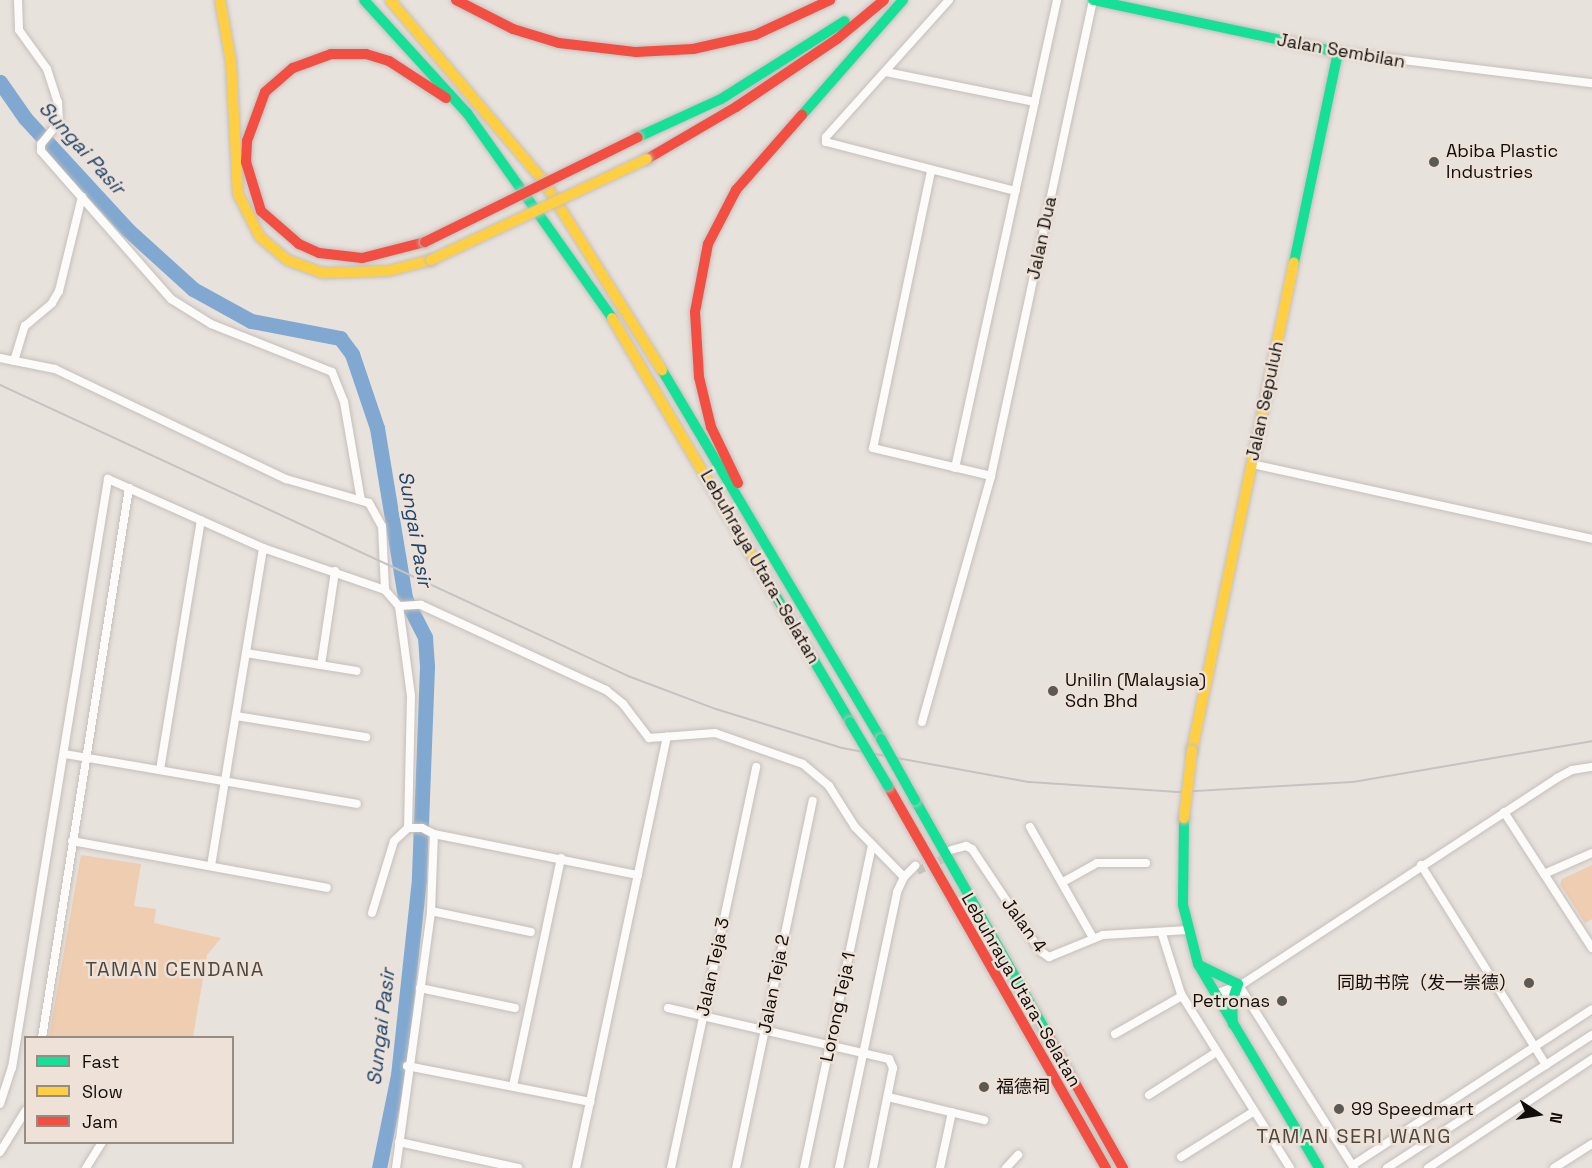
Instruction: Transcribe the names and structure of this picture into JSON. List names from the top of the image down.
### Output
{
  "streets": {
    "main road": ["Jalan Sembilan", "Jalan Sepuluh", "Lebuhraya Utara–Selatan"],
    "street": [
      "Jalan Dua",
      "Jalan 4",
      "Jalan Teja 3",
      "Jalan Teja 2",
      "Lorong Teja 1"
    ]
  },
  "crossings": [
    ["Jalan Sembilan", "Jalan Dua"],
    ["Jalan Sembilan", "Jalan Sepuluh"],
    ["Jalan Sepuluh", "Jalan 4"]
  ],
  "districts": ["TAMAN CENDANA", "TAMAN SERI WANG"],
  "water": ["Sungai Pasir"],
  "places": [
    "Abiba Plastic Industries",
    "Unilin (Malaysia) Sdn Bhd",
    "同助书院（发一崇德）",
    "Petronas",
    "福德祠",
    "99 Speedmart"
  ],
  "legend": ["Fast", "Slow", "Jam"],
  "north": "right"
}
